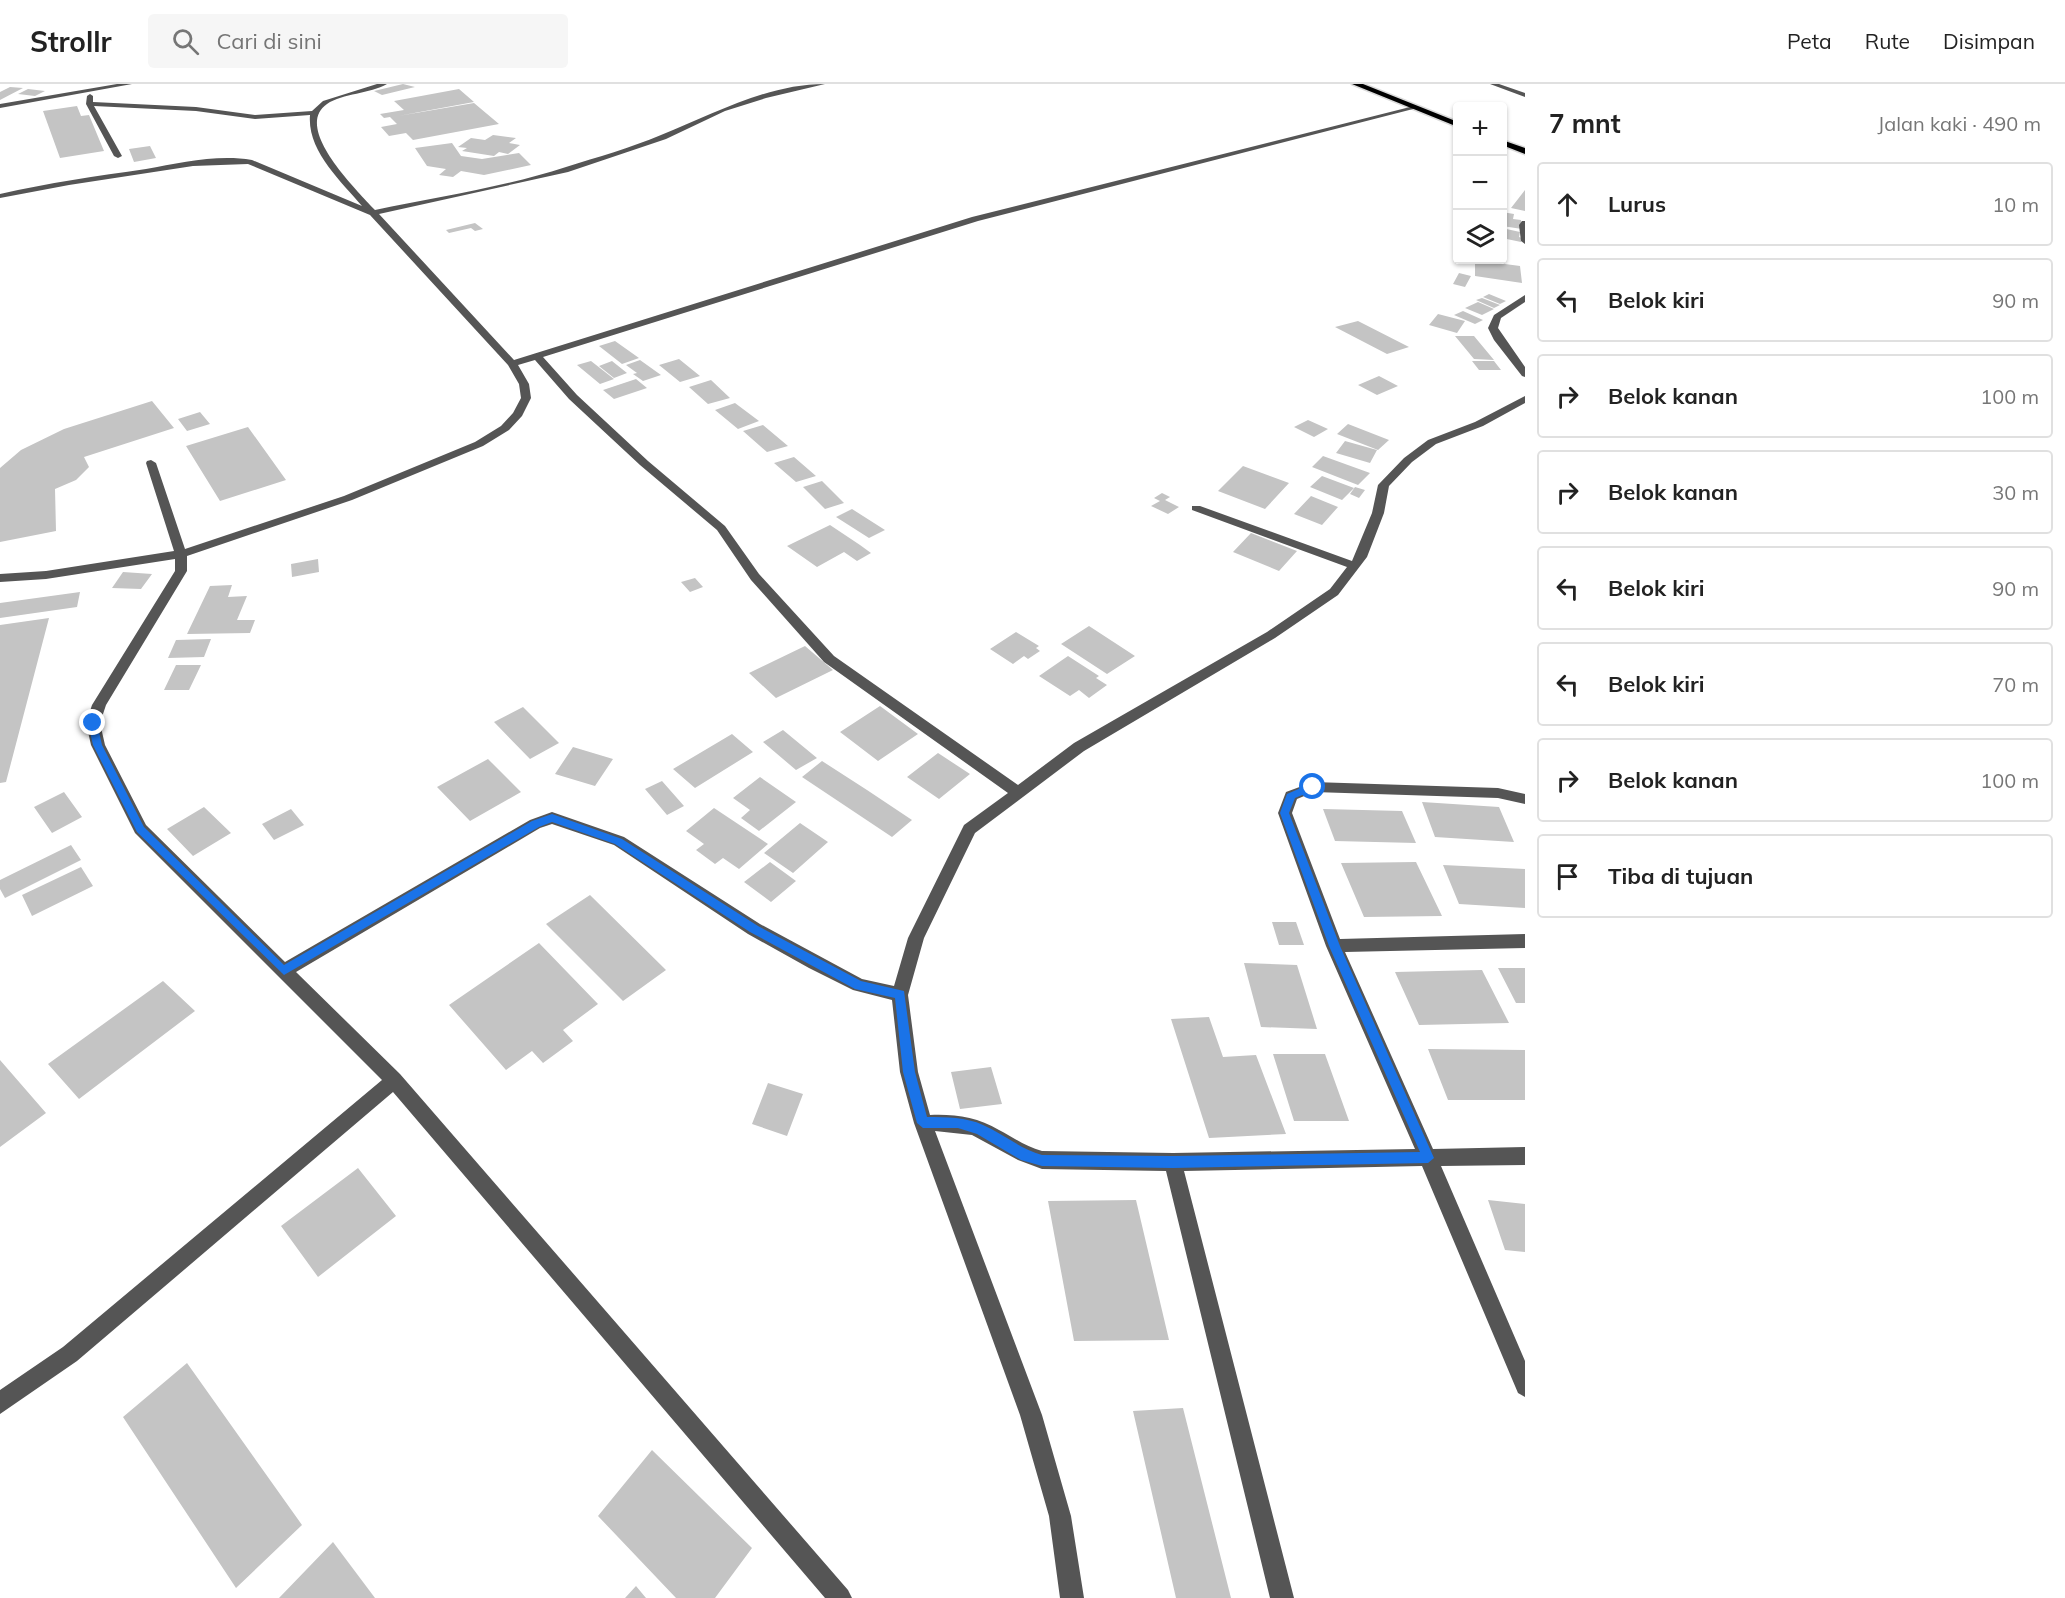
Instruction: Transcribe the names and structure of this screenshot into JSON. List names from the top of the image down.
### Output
{
  "page": {
    "header": "Strollr",
    "search": "Cari di sini",
    "nav": ["Peta", "Rute", "Disimpan"],
    "heading": ["7 mnt", "Jalan kaki · 490 m"],
    "map_buttons": ["+", "−"],
    "list": [
      ["Lurus", "10 m"],
      ["Belok kiri", "90 m"],
      ["Belok kanan", "100 m"],
      ["Belok kanan", "30 m"],
      ["Belok kiri", "90 m"],
      ["Belok kiri", "70 m"],
      ["Belok kanan", "100 m"],
      "Tiba di tujuan"
    ]
  }
}
